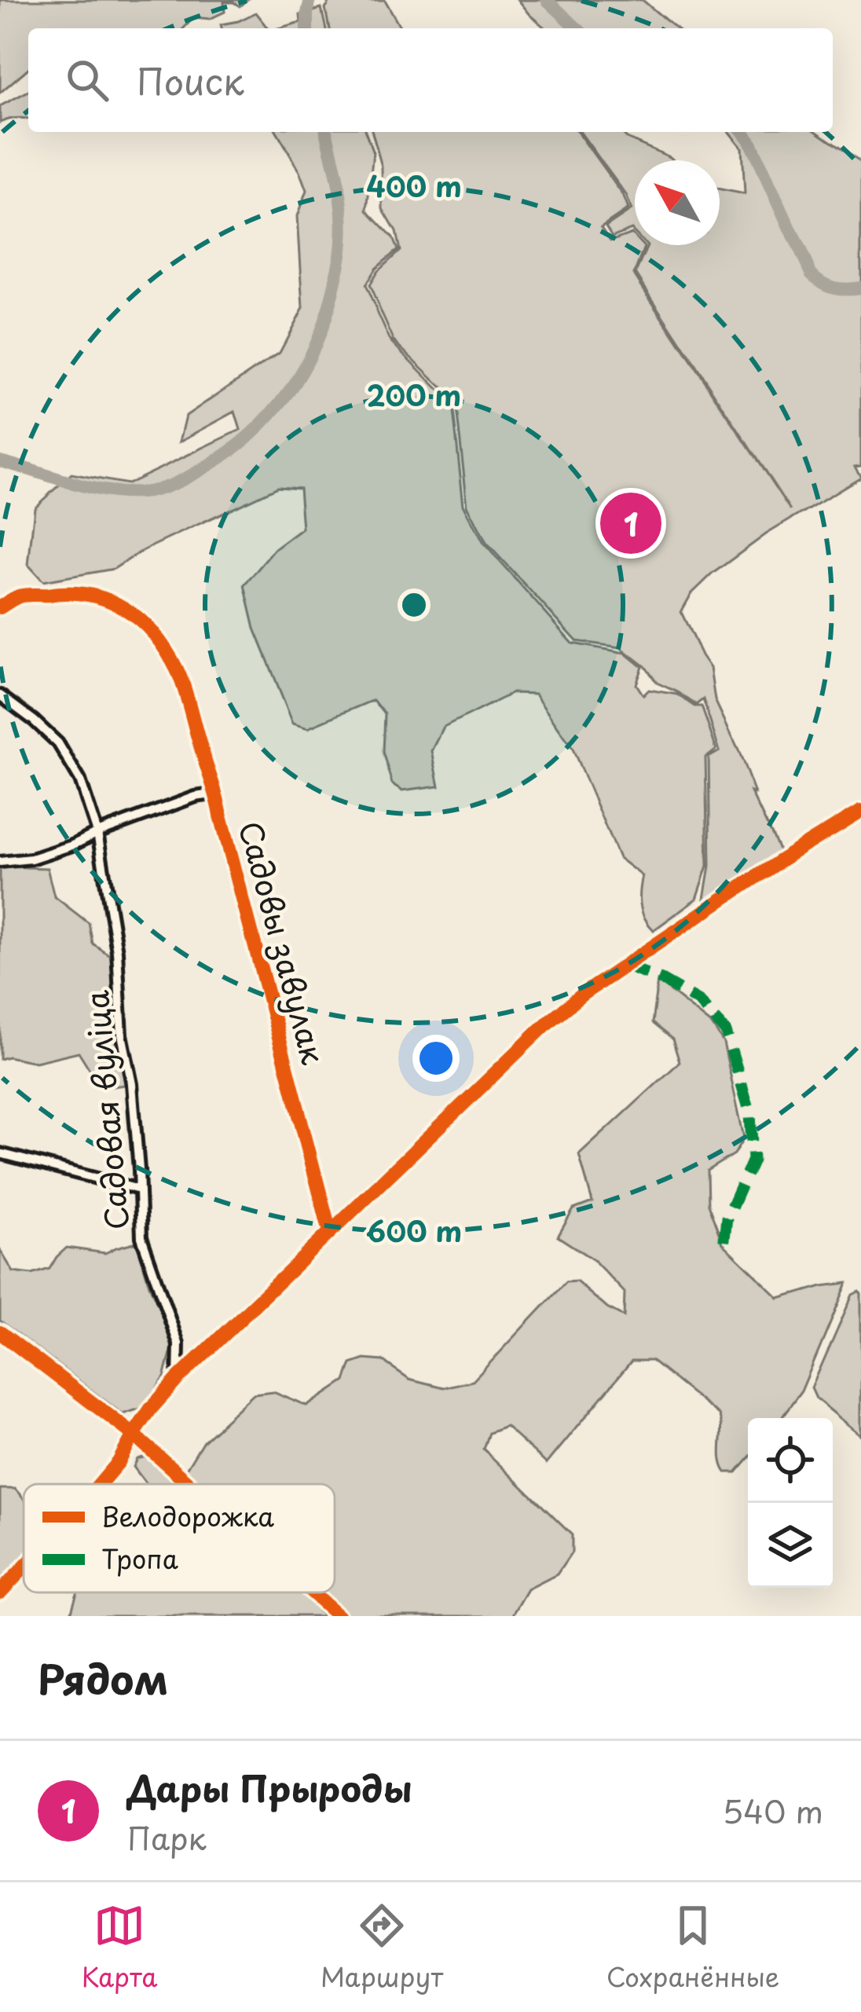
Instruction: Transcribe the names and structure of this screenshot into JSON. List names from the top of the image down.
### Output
{
  "streets": {
    "street": ["Садовы завулак", "Садовая вуліца"]
  },
  "legend": ["Велодорожка", "Тропа"],
  "north": "top left",
  "page": {
    "search": "Поиск",
    "pins": "1",
    "heading": "Рядом",
    "list": [
      {
        "mark": "1",
        "name": "Дары Прыроды",
        "note": "Парк",
        "value": "540 m"
      }
    ],
    "nav": ["Карта", "Маршрут", "Сохранённые"]
  },
  "rings": ["400 m", "200 m", "600 m"]
}
